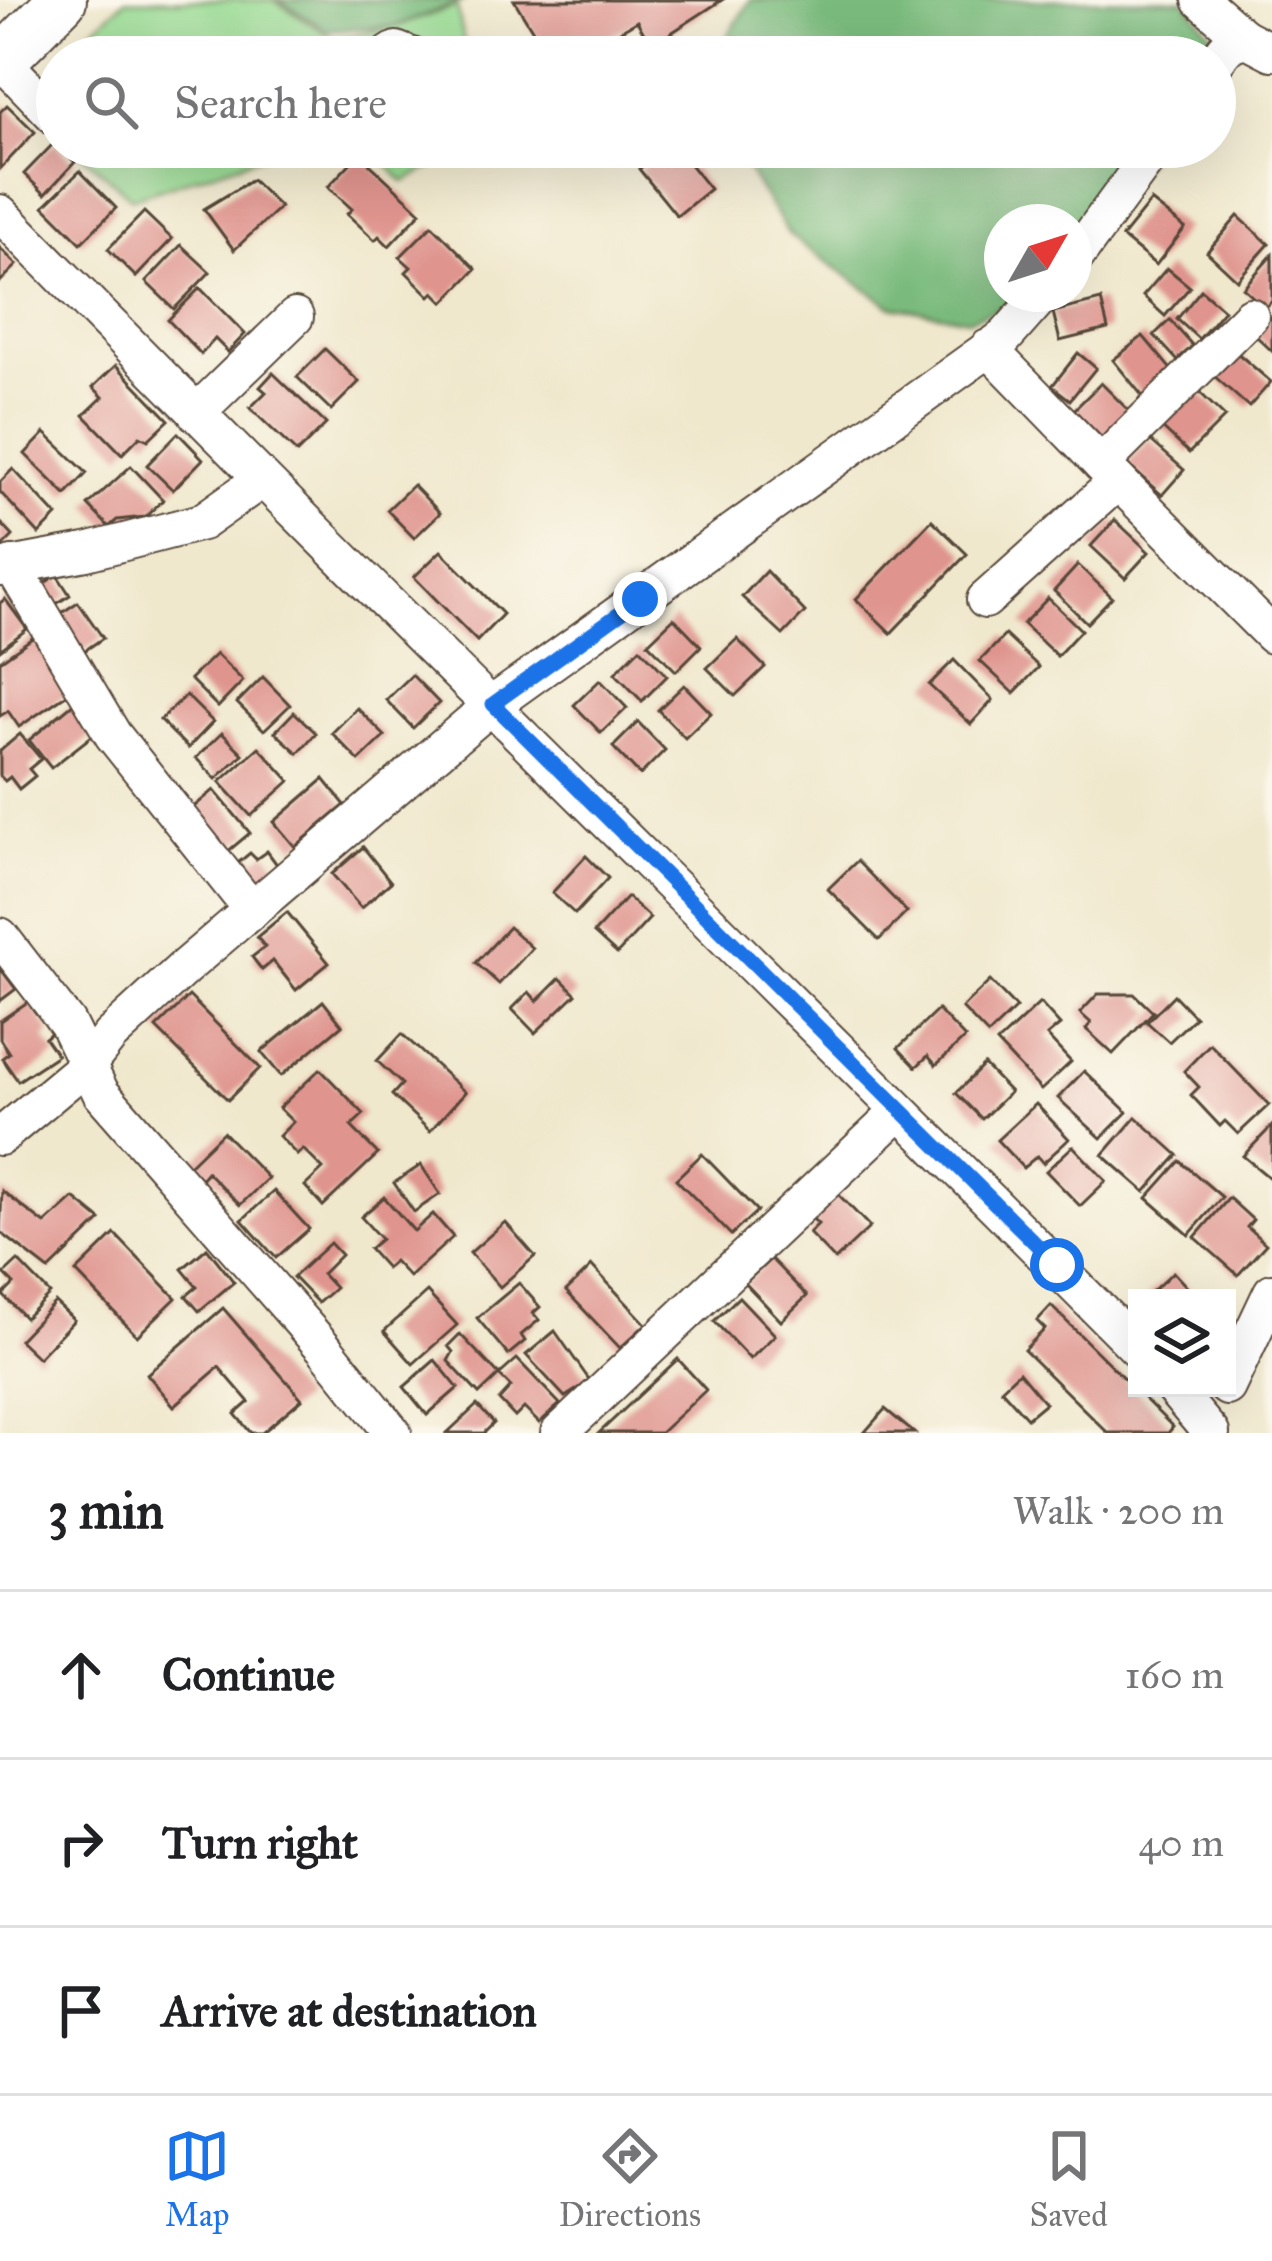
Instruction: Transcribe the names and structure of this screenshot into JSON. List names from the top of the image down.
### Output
{
  "north": "top right",
  "page": {
    "search": "Search here",
    "heading": ["3 min", "Walk · 200 m"],
    "list": [
      ["Continue", "160 m"],
      ["Turn right", "40 m"],
      "Arrive at destination"
    ],
    "nav": ["Map", "Directions", "Saved"]
  }
}
